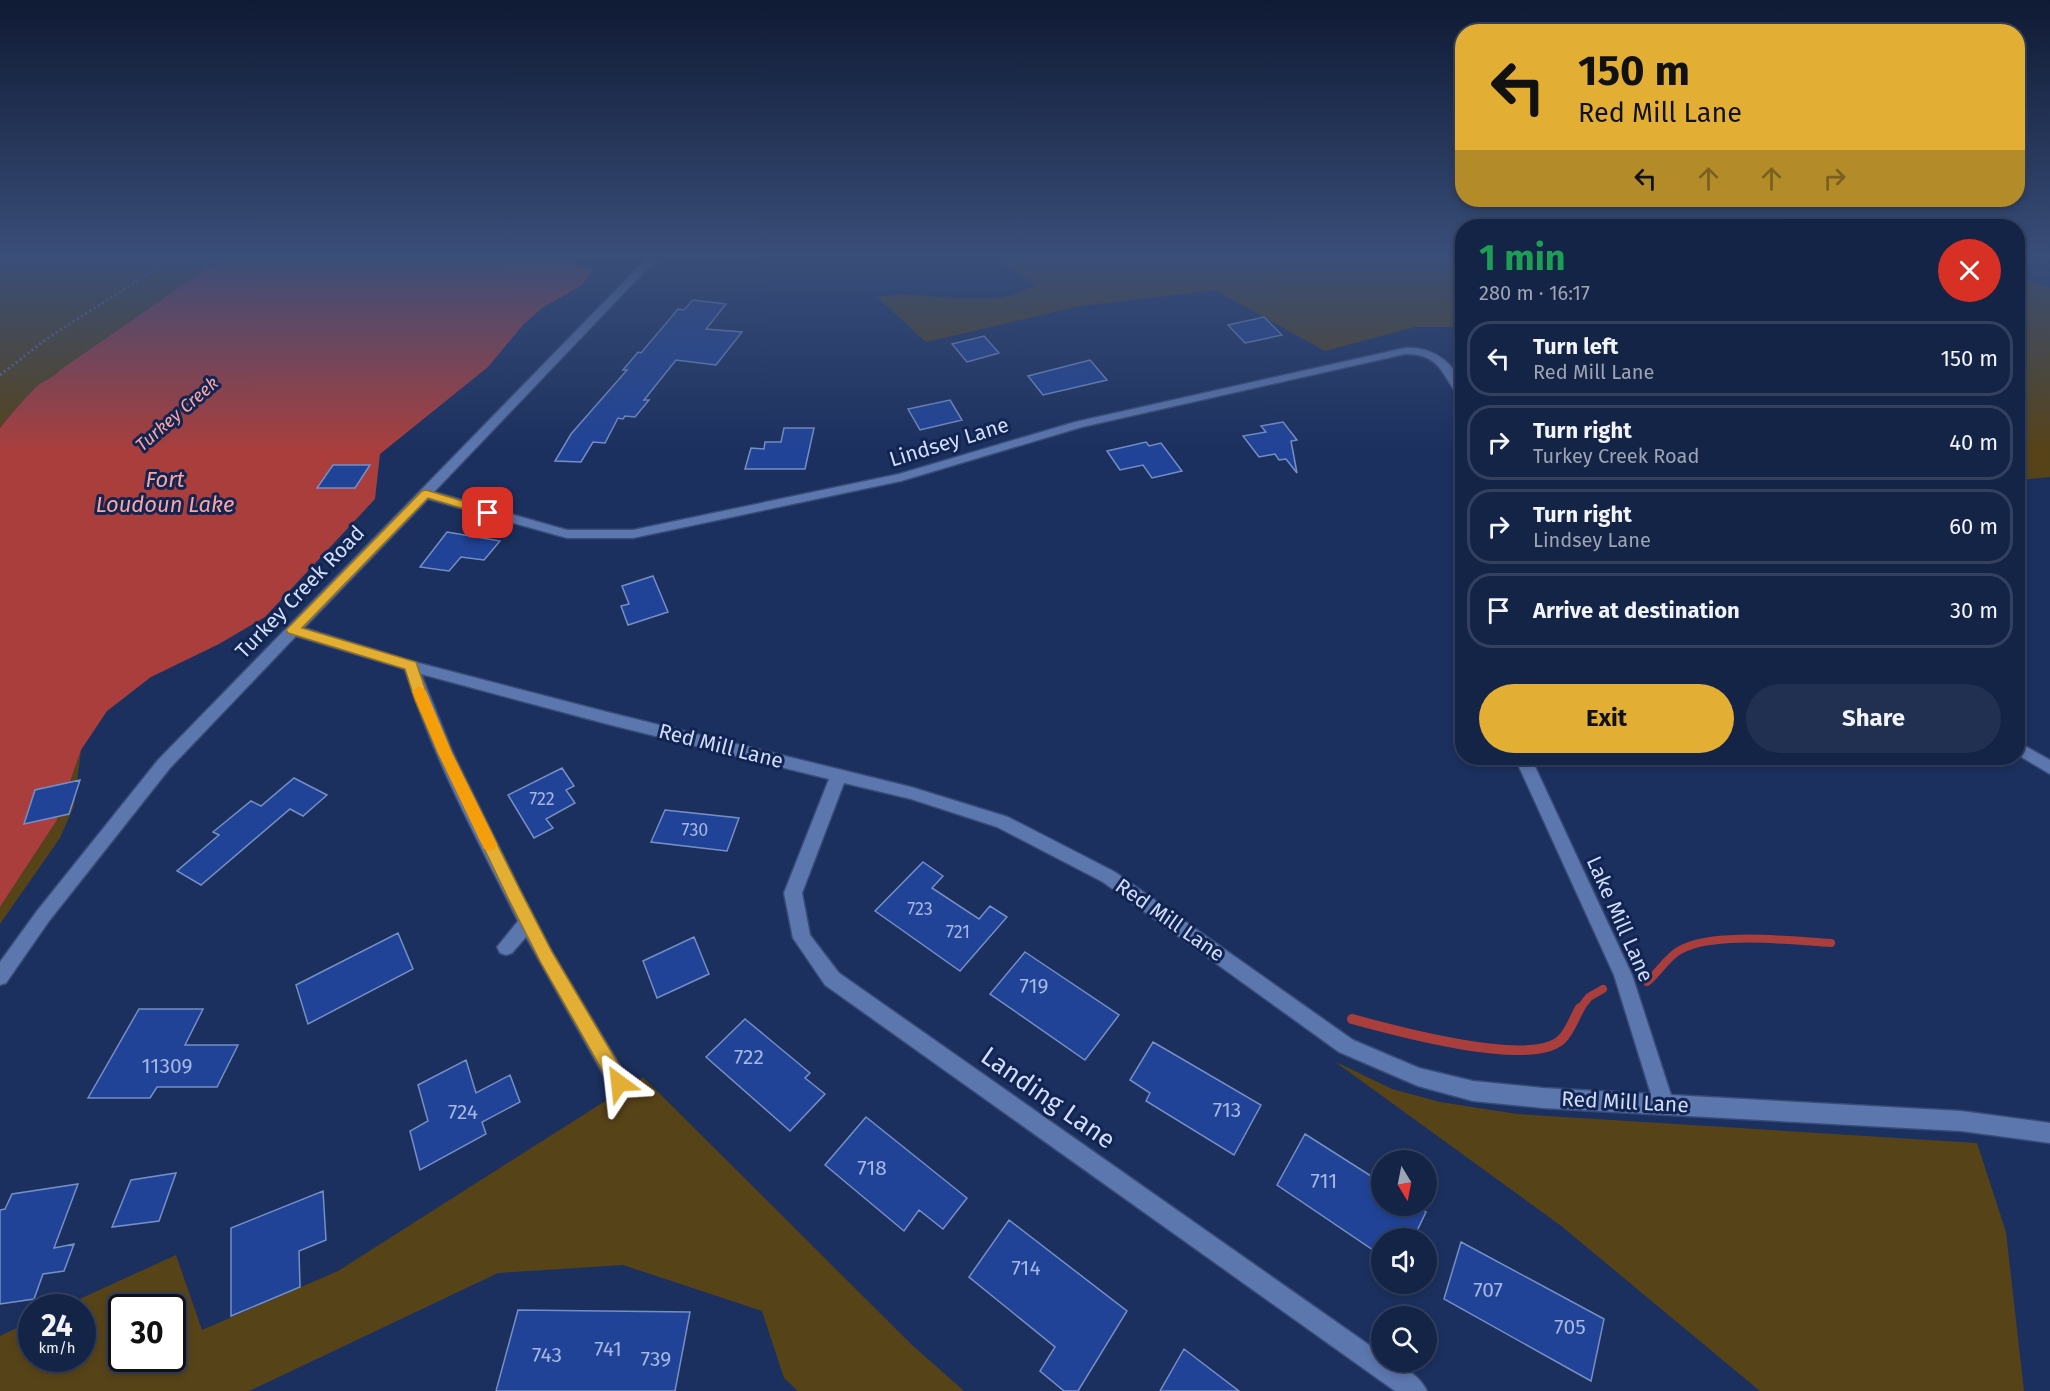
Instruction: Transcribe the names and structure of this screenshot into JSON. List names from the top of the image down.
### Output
{
  "streets": {
    "street": [
      "Lindsey Lane",
      "Turkey Creek Road",
      "Red Mill Lane",
      "Lake Mill Lane",
      "Landing Lane"
    ]
  },
  "crossings": [
    ["Lindsey Lane", "Turkey Creek Road"],
    ["Turkey Creek Road", "Red Mill Lane"],
    ["Red Mill Lane", "Lake Mill Lane"],
    ["Red Mill Lane", "Landing Lane"]
  ],
  "water": ["Turkey Creek", "Fort Loudoun Lake"],
  "house_numbers": [
    "722",
    "730",
    "723",
    "721",
    "719",
    "722",
    "11309",
    "713",
    "724",
    "718",
    "711",
    "714",
    "707",
    "705",
    "741",
    "743",
    "739"
  ],
  "north": "bottom",
  "page": {
    "turn": ["150 m", "Red Mill Lane"],
    "heading": ["1 min", "280 m · 16:17"],
    "list": [
      {
        "name": "Turn left",
        "note": "Red Mill Lane",
        "value": "150 m"
      },
      {
        "name": "Turn right",
        "note": "Turkey Creek Road",
        "value": "40 m"
      },
      {
        "name": "Turn right",
        "note": "Lindsey Lane",
        "value": "60 m"
      },
      {
        "name": "Arrive at destination",
        "value": "30 m"
      }
    ],
    "buttons": ["Exit", "Share"],
    "speed": "24 km/h",
    "limit": "30"
  }
}
